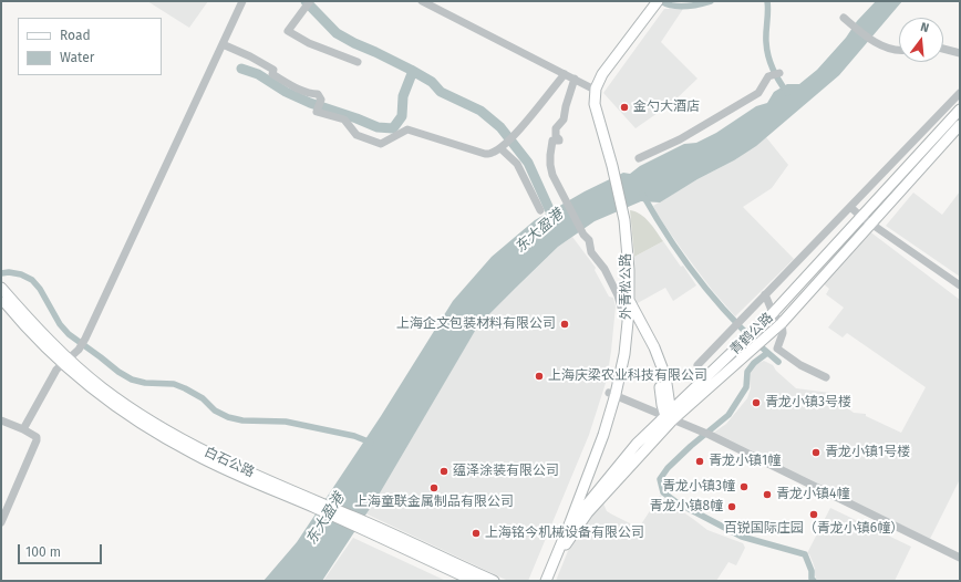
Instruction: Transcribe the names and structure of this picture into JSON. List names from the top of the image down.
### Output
{
  "streets": {
    "main road": ["外青松公路", "青鹤公路", "白石公路"]
  },
  "crossings": [
    ["外青松公路", "青鹤公路"]
  ],
  "water": ["东大盈港"],
  "places": [
    "金勺大酒店",
    "上海企文包装材料有限公司",
    "上海庆梁农业科技有限公司",
    "青龙小镇3号楼",
    "青龙小镇1号楼",
    "青龙小镇1幢",
    "蕴泽涂装有限公司",
    "青龙小镇3幢",
    "上海童联金属制品有限公司",
    "青龙小镇4幢",
    "青龙小镇8幢",
    "百锐国际庄园（青龙小镇6幢）",
    "上海铭今机械设备有限公司"
  ],
  "legend": ["Road", "Water"],
  "scale_bar": "100 m",
  "north": "top"
}
